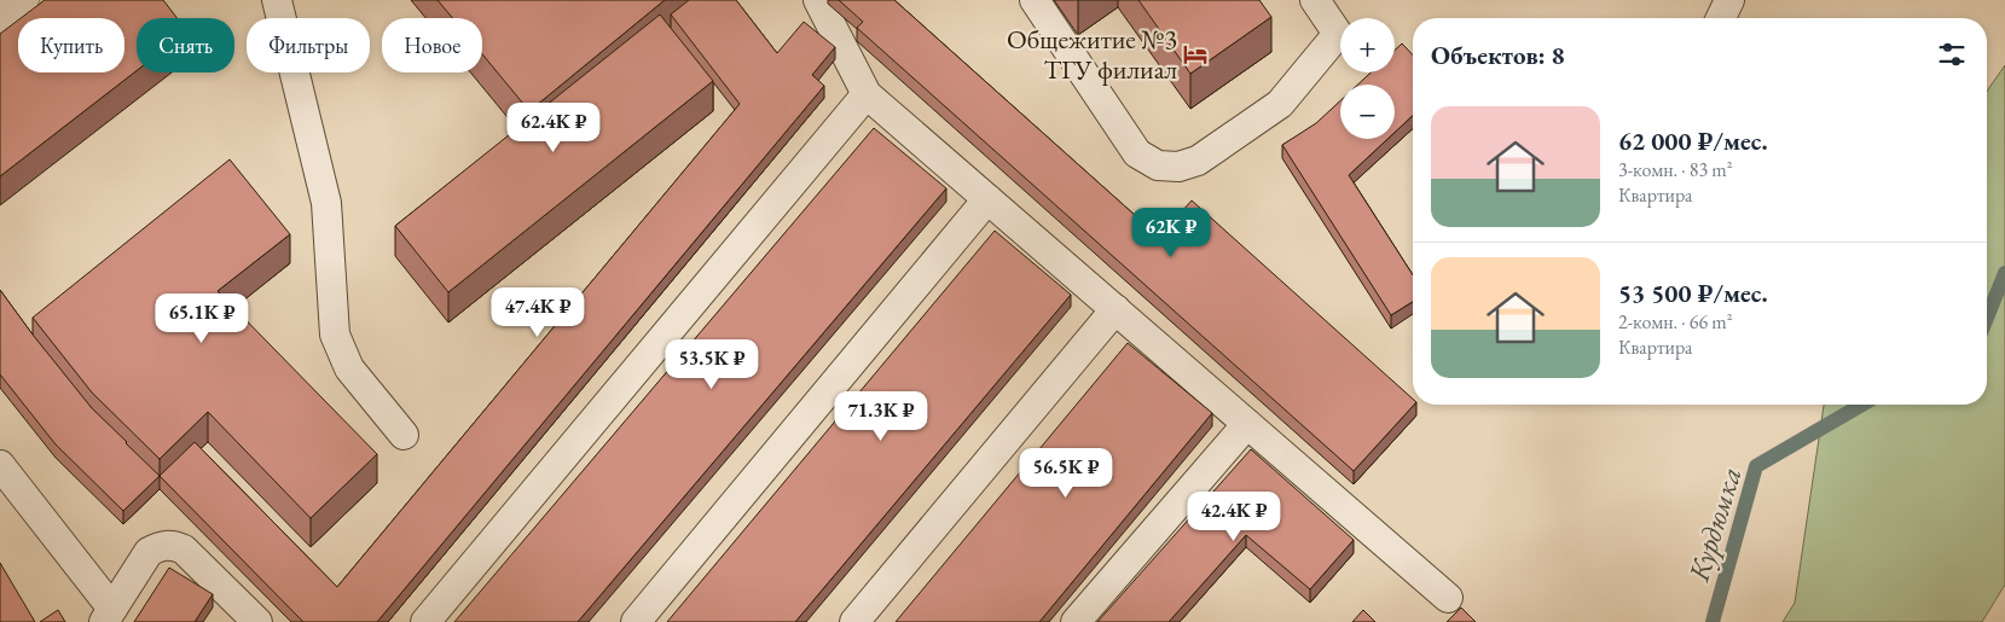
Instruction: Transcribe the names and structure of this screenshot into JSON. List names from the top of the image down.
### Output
{
  "water": ["Курдюмка"],
  "places": {
    "hotel": ["Общежитие №3 ТГУ филиал"]
  },
  "page": {
    "map_buttons": ["+", "−"],
    "chip": [
      "Купить",
      "Снять",
      "Фильтры",
      "Новое"
    ],
    "heading": "Объектов: 8",
    "list": [
      {
        "name": "62 000 ₽/мес.",
        "note": "3-комн. · 83 m² · Квартира"
      },
      {
        "name": "53 500 ₽/мес.",
        "note": "2-комн. · 66 m² · Квартира"
      }
    ],
    "price": [
      "62.4K ₽",
      "62K ₽",
      "47.4K ₽",
      "65.1K ₽",
      "53.5K ₽",
      "71.3K ₽",
      "56.5K ₽",
      "42.4K ₽"
    ]
  }
}
